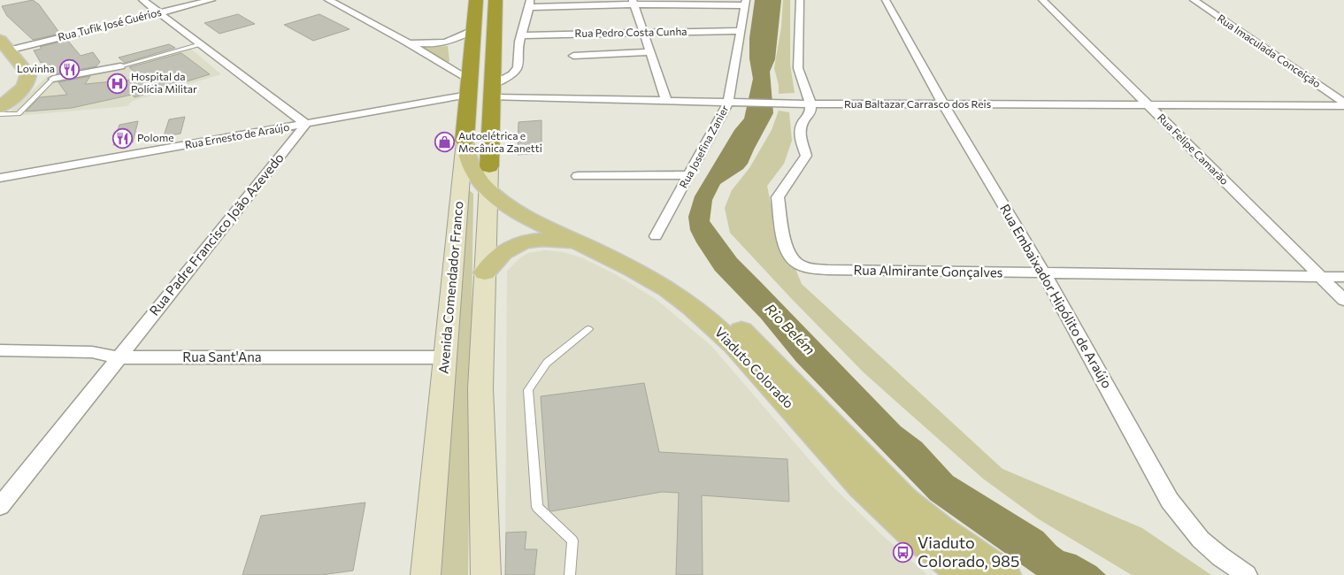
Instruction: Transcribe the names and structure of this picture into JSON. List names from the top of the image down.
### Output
{
  "streets": {
    "highway": ["Avenida Comendador Franco"],
    "main road": ["Viaduto Colorado"],
    "street": [
      "Rua Tufik José Guérios",
      "Rua Pedro Costa Cunha",
      "Rua Imaculada Conceição",
      "Rua Baltazar Carrasco dos Reis",
      "Rua Ernesto de Araújo",
      "Rua Josefina Zanier",
      "Rua Felipe Camarão",
      "Rua Padre Francisco João Azevedo",
      "Rua Almirante Gonçalves",
      "Rua Embaixador Hipólito de Araújo",
      "Rua Sant'Ana"
    ]
  },
  "crossings": [
    ["Rua Pedro Costa Cunha", "Rua Josefina Zanier"],
    ["Rua Imaculada Conceição", "Rua Baltazar Carrasco dos Reis"],
    ["Rua Baltazar Carrasco dos Reis", "Rua Josefina Zanier"],
    ["Rua Baltazar Carrasco dos Reis", "Rua Felipe Camarão"],
    ["Rua Baltazar Carrasco dos Reis", "Rua Almirante Gonçalves"],
    ["Rua Baltazar Carrasco dos Reis", "Rua Embaixador Hipólito de Araújo"],
    ["Rua Ernesto de Araújo", "Rua Padre Francisco João Azevedo"],
    ["Rua Ernesto de Araújo", "Avenida Comendador Franco"],
    ["Rua Felipe Camarão", "Rua Almirante Gonçalves"],
    ["Rua Padre Francisco João Azevedo", "Rua Sant'Ana"],
    ["Rua Almirante Gonçalves", "Rua Embaixador Hipólito de Araújo"],
    ["Avenida Comendador Franco", "Rua Sant'Ana"],
    ["Avenida Comendador Franco", "Viaduto Colorado"]
  ],
  "water": ["Rio Belém"],
  "places": {
    "restaurant": ["Lovinha", "Polome"],
    "hospital": ["Hospital da Polícia Militar"],
    "shop": ["Autoelétrica e Mecânica Zanetti"],
    "bus stop": ["Viaduto Colorado, 985"]
  }
}
